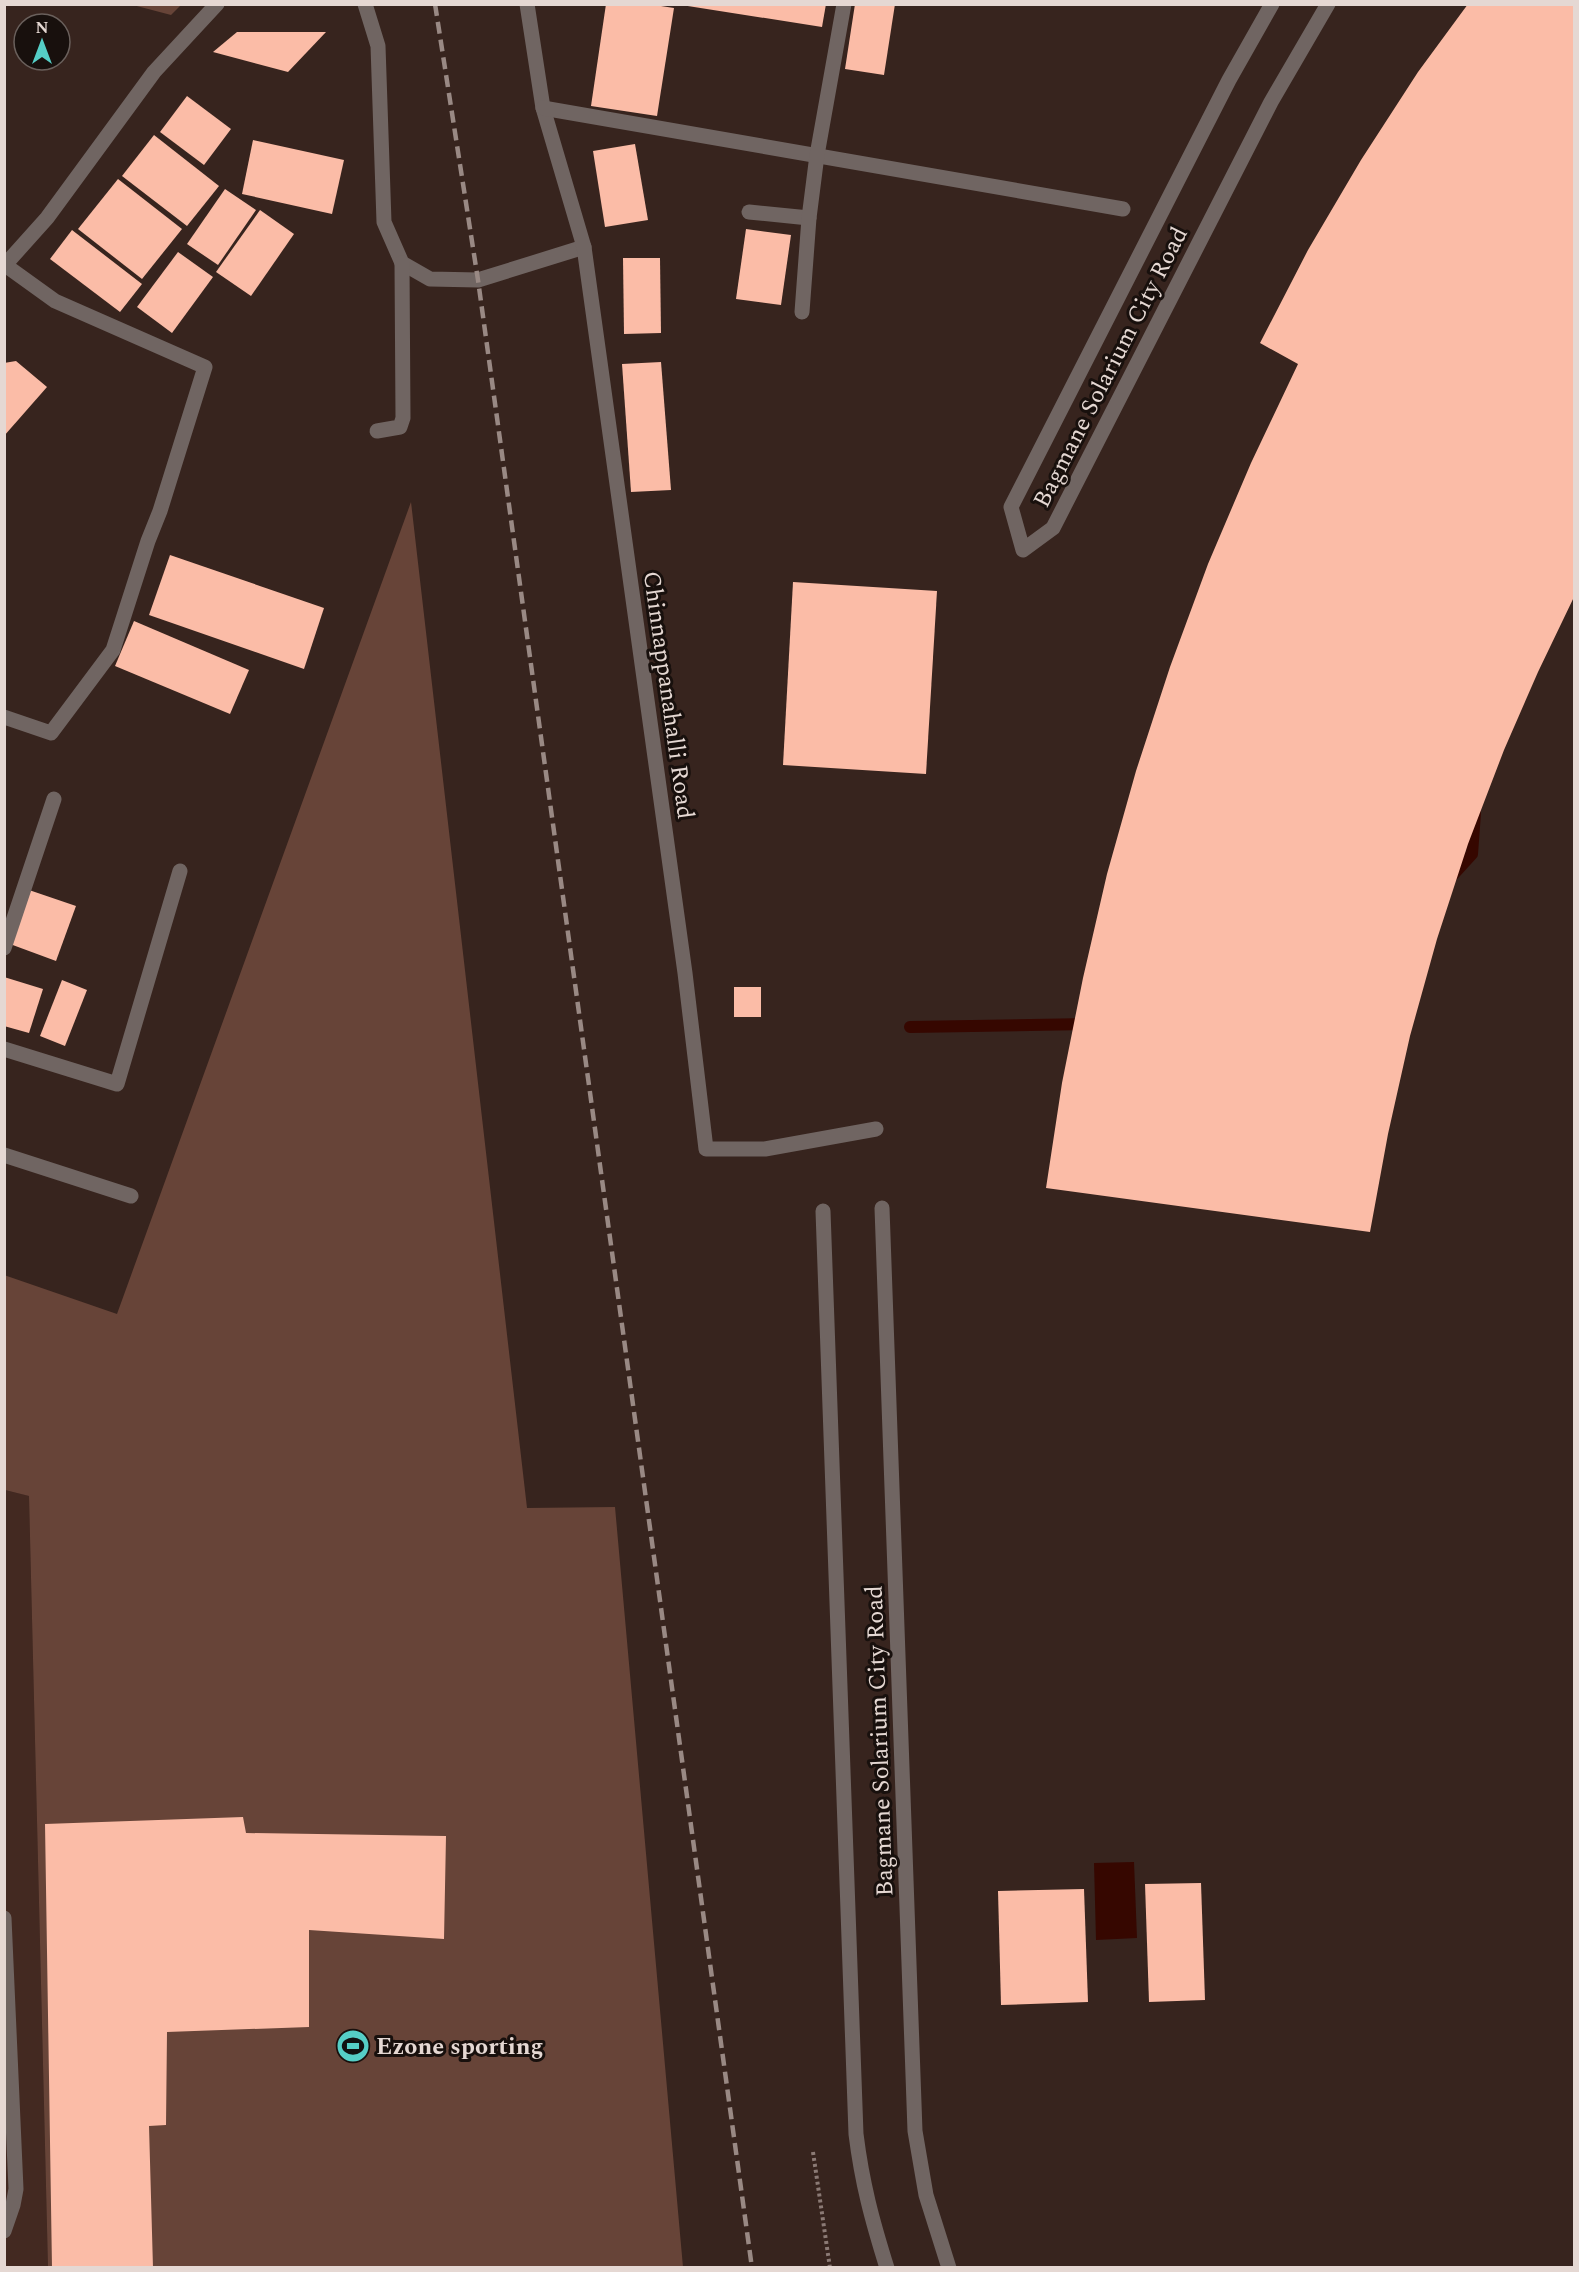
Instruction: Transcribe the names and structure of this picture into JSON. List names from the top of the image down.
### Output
{
  "streets": {
    "street": ["Bagmane Solarium City Road", "Chinnappanahalli Road"]
  },
  "places": {
    "sports": ["Ezone sporting"]
  },
  "north": "top"
}
